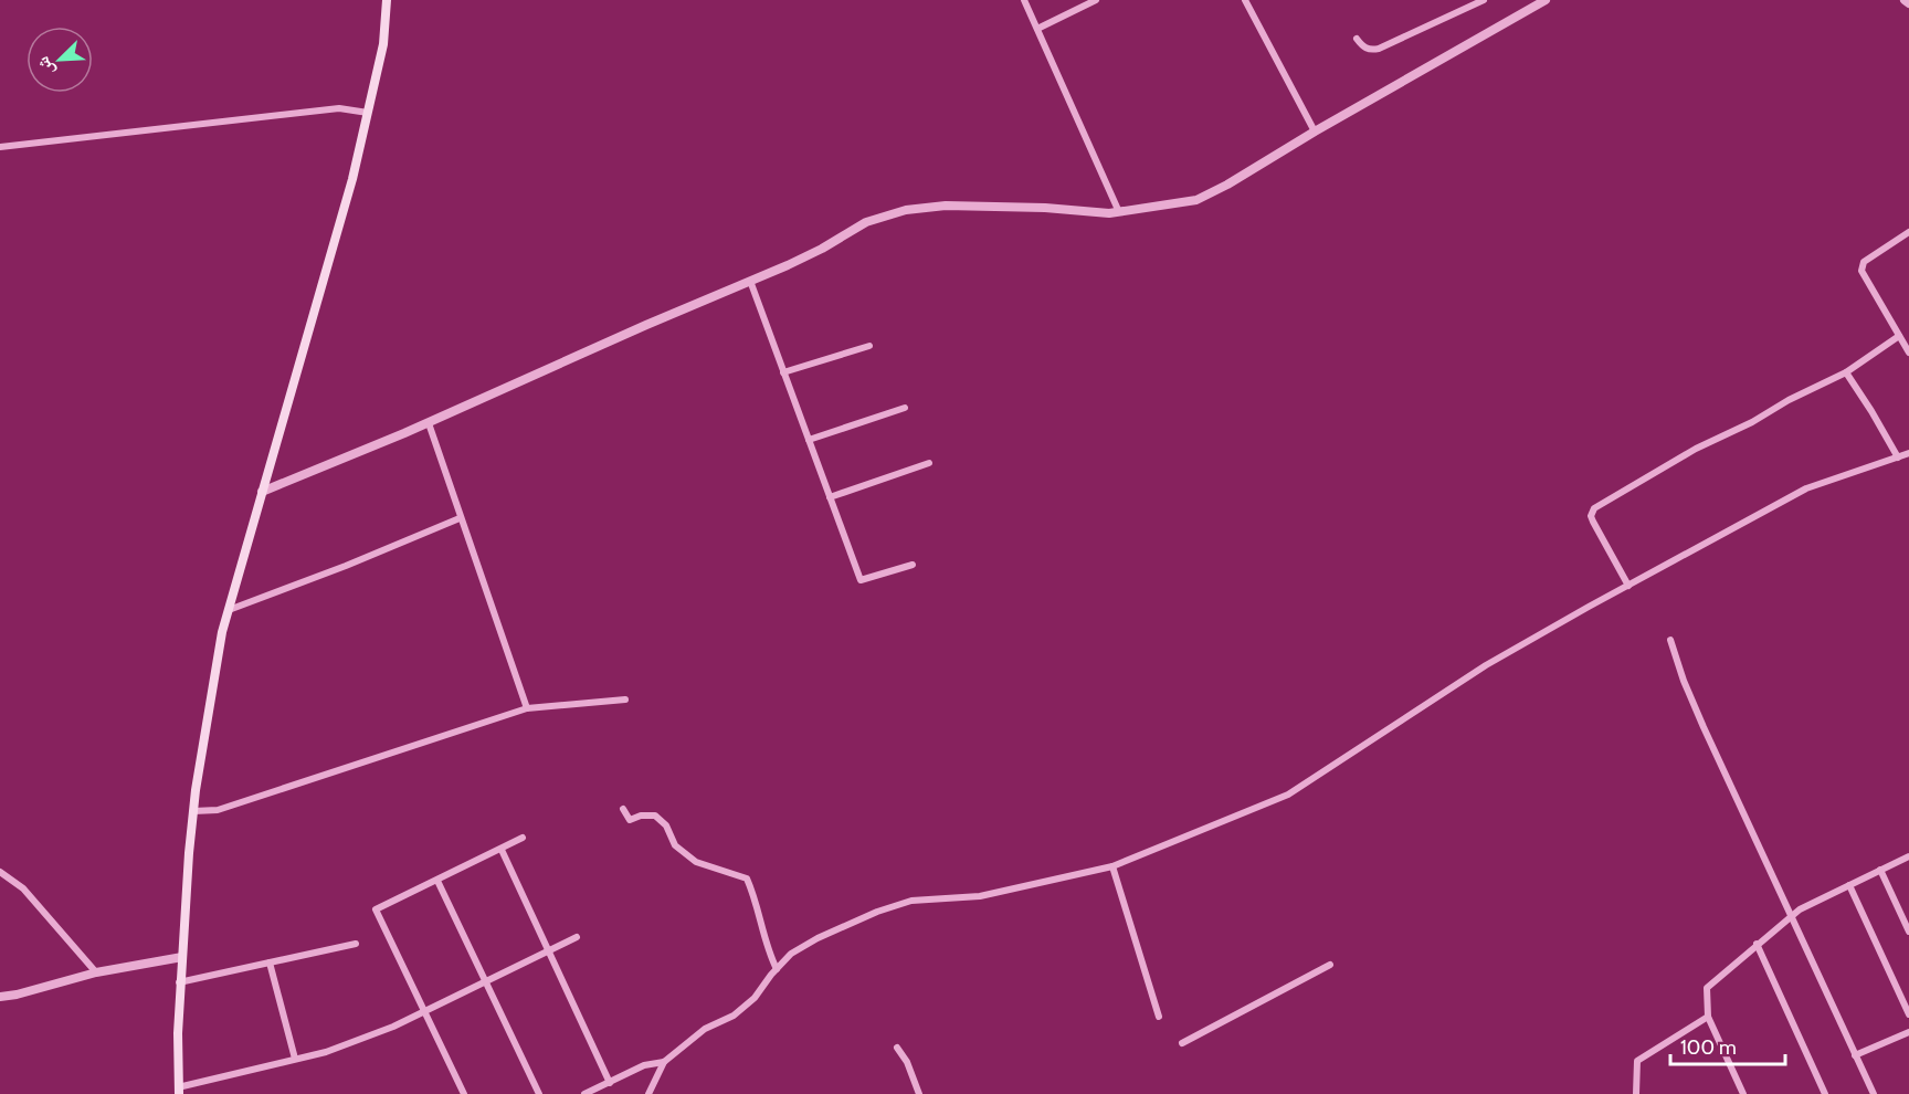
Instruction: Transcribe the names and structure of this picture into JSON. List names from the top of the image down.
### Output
{
  "scale_bar": "100 m",
  "north": "bottom left"
}
